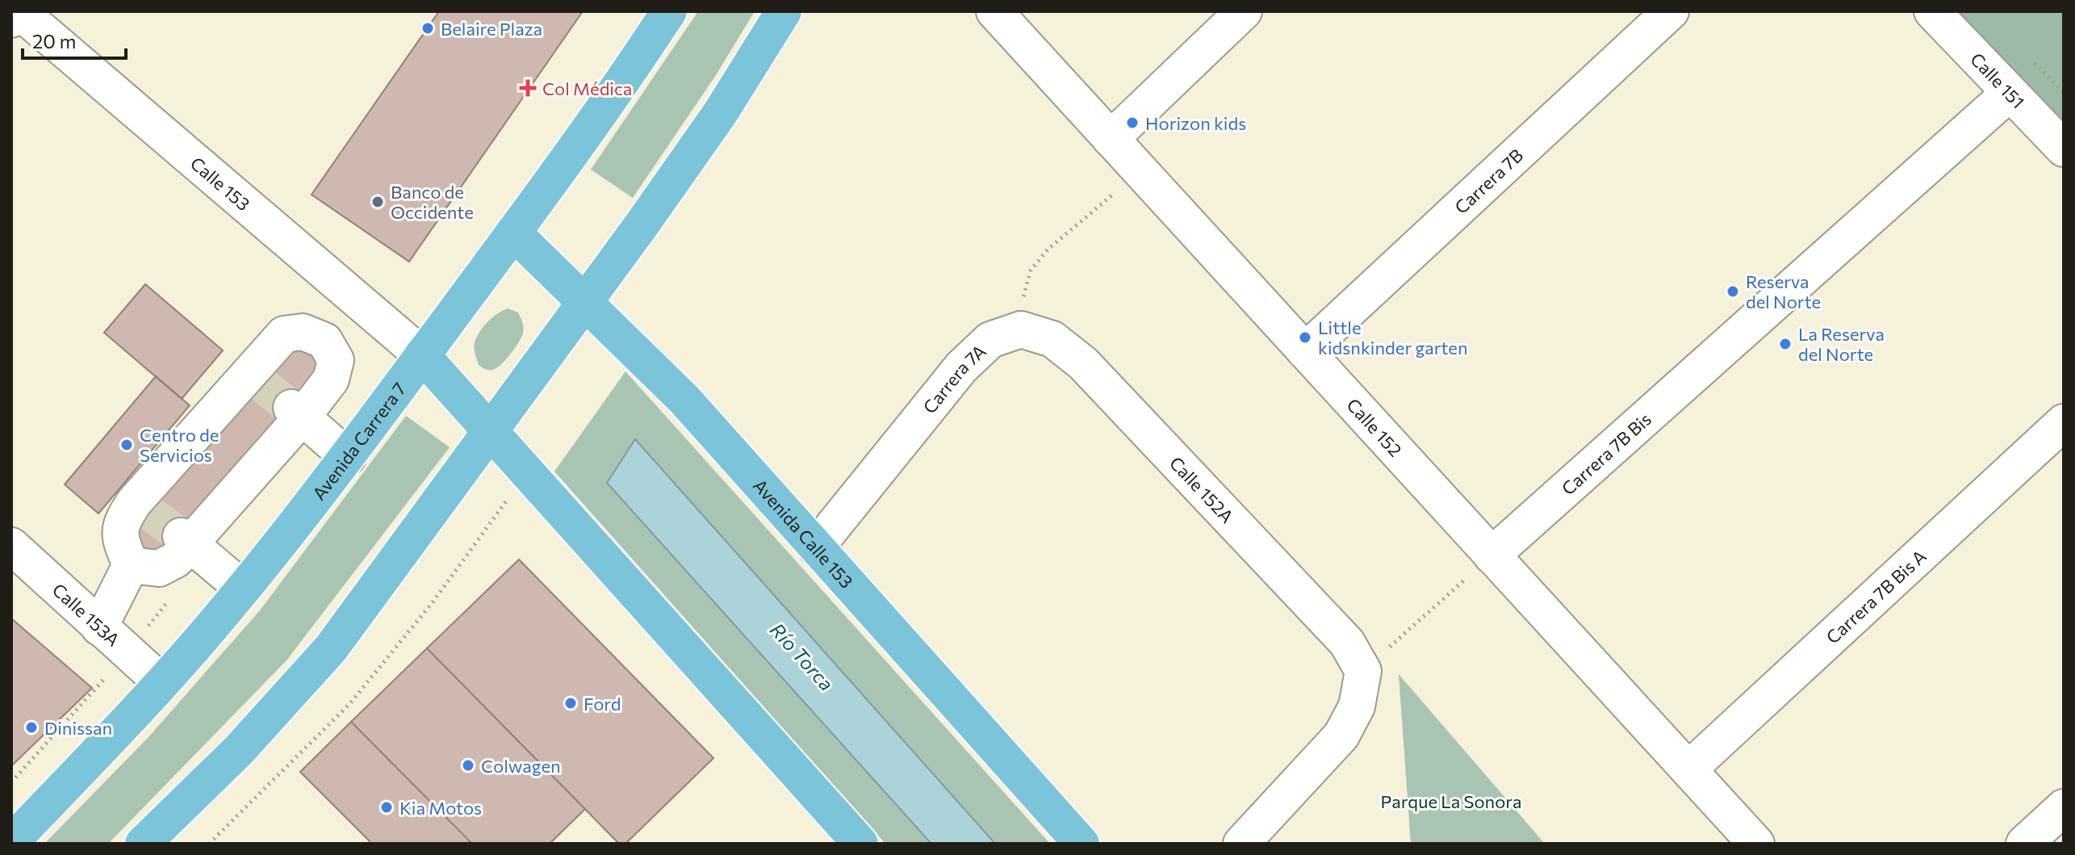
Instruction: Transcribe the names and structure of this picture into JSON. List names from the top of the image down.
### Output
{
  "streets": {
    "main road": ["Avenida Carrera 7", "Avenida Calle 153"],
    "street": [
      "Calle 151",
      "Carrera 7B",
      "Calle 153",
      "Carrera 7A",
      "Calle 152",
      "Carrera 7B Bis",
      "Calle 152A",
      "Carrera 7B Bis A",
      "Calle 153A"
    ]
  },
  "crossings": [
    ["Calle 151", "Carrera 7B Bis"],
    ["Carrera 7B", "Calle 152"],
    ["Calle 153", "Avenida Carrera 7"],
    ["Carrera 7A", "Calle 152A"],
    ["Carrera 7A", "Avenida Calle 153"],
    ["Calle 152", "Carrera 7B Bis"],
    ["Calle 152", "Carrera 7B Bis A"],
    ["Avenida Carrera 7", "Avenida Calle 153"],
    ["Avenida Carrera 7", "Calle 153A"]
  ],
  "water": ["Río Torca"],
  "parks": ["Parque La Sonora"],
  "places": {
    "other": [
      "Belaire Plaza",
      "Horizon kids",
      "Banco de Occidente",
      "Reserva del Norte",
      "Little kidsnkinder garten",
      "La Reserva del Norte",
      "Centro de Servicios",
      "Ford",
      "Dinissan",
      "Colwagen",
      "Kia Motos"
    ],
    "health": ["Col Médica"]
  },
  "scale_bar": "20 m"
}
